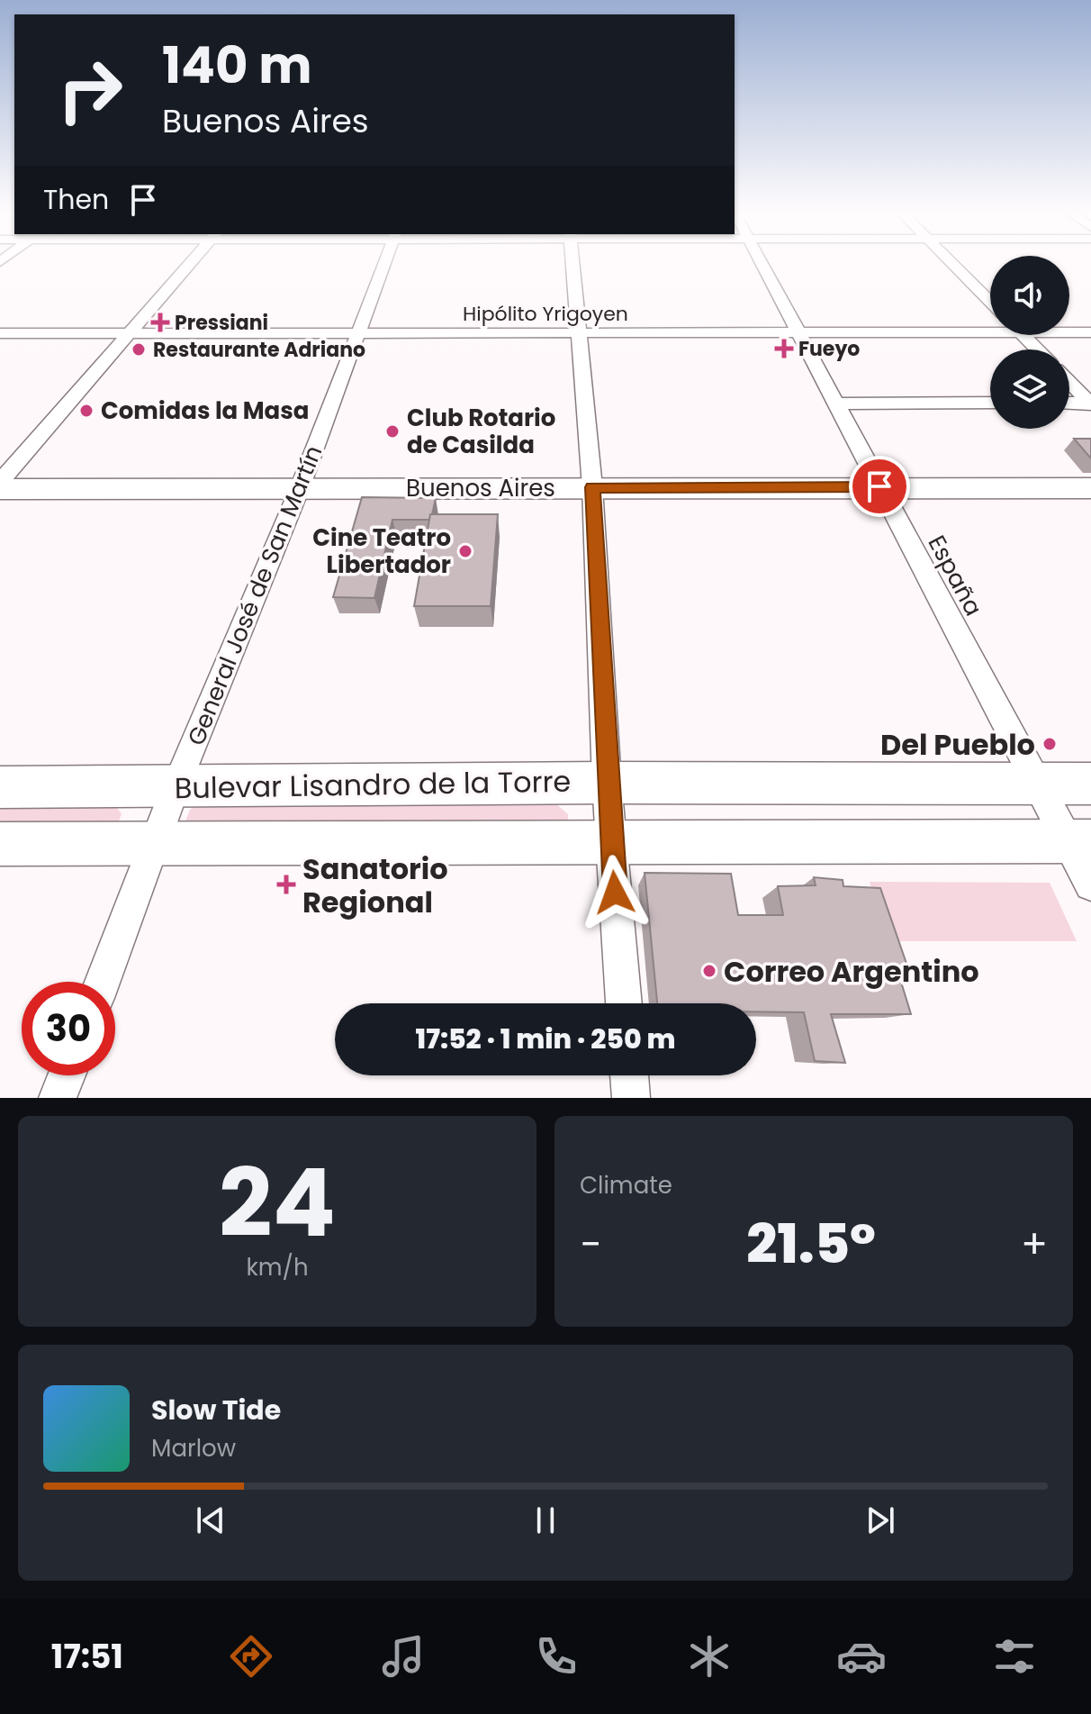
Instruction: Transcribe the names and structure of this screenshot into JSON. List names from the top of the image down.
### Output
{
  "streets": {
    "main road": ["Buenos Aires", "Bulevar Lisandro de la Torre"],
    "street": ["Hipólito Yrigoyen", "España", "General José de San Martín"]
  },
  "crossings": [
    ["Hipólito Yrigoyen", "España"],
    ["Hipólito Yrigoyen", "General José de San Martín"],
    ["Buenos Aires", "España"],
    ["Buenos Aires", "General José de San Martín"],
    ["España", "Bulevar Lisandro de la Torre"],
    ["General José de San Martín", "Bulevar Lisandro de la Torre"]
  ],
  "places": {
    "health": ["Pressiani", "Fueyo", "Sanatorio Regional"],
    "other": [
      "Restaurante Adriano",
      "Comidas la Masa",
      "Club Rotario de Casilda",
      "Cine Teatro Libertador",
      "Del Pueblo",
      "Correo Argentino"
    ]
  },
  "page": {
    "turn": ["140 m", "Buenos Aires"],
    "then": "Then",
    "limit": "30",
    "trip": "17:52 · 1 min · 250 m",
    "tile": [
      ["24", "km/h"],
      "Climate"
    ],
    "heat": ["−", "21.5°", "+"],
    "song": ["Slow Tide", "Marlow"],
    "tabs": "17:51"
  }
}
